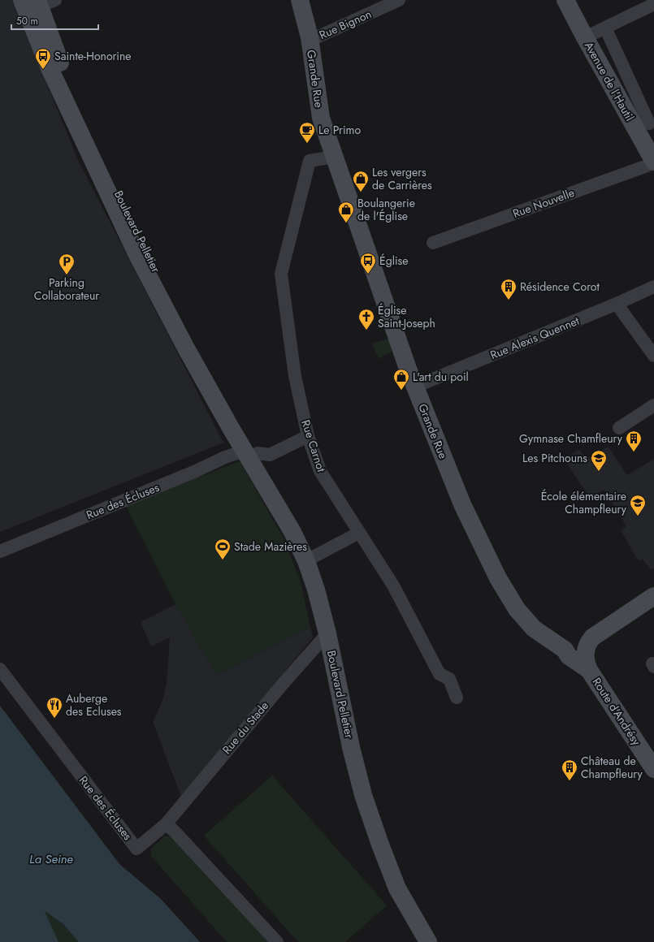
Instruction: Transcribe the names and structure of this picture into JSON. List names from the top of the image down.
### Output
{
  "streets": {
    "main road": [
      "Grande Rue",
      "Avenue de l'Hautil",
      "Boulevard Pelletier",
      "Route d'Andrésy"
    ],
    "street": [
      "Rue Bignon",
      "Rue Nouvelle",
      "Rue Alexis Quennet",
      "Rue Carnot",
      "Rue des Écluses",
      "Rue du Stade"
    ]
  },
  "crossings": [
    ["Rue Bignon", "Grande Rue"],
    ["Grande Rue", "Rue Alexis Quennet"],
    ["Grande Rue", "Rue Carnot"],
    ["Grande Rue", "Route d'Andrésy"],
    ["Avenue de l'Hautil", "Rue Nouvelle"],
    ["Boulevard Pelletier", "Rue des Écluses"],
    ["Boulevard Pelletier", "Rue du Stade"],
    ["Rue Carnot", "Rue des Écluses"],
    ["Rue des Écluses", "Rue du Stade"]
  ],
  "water": ["La Seine"],
  "places": {
    "bus stop": ["Sainte-Honorine", "Église"],
    "cafe": ["Le Primo"],
    "shop": ["Les vergers de Carrières", "Boulangerie de l'Église", "L'art du poil"],
    "parking": ["Parking Collaborateur"],
    "building": ["Résidence Corot", "Gymnase Chamfleury", "Château de Champfleury"],
    "church": ["Église Saint-Joseph"],
    "school or university": ["Les Pitchouns", "École élémentaire Champfleury"],
    "sports": ["Stade Mazières"],
    "restaurant": ["Auberge des Ecluses"]
  },
  "scale_bar": "50 m"
}
